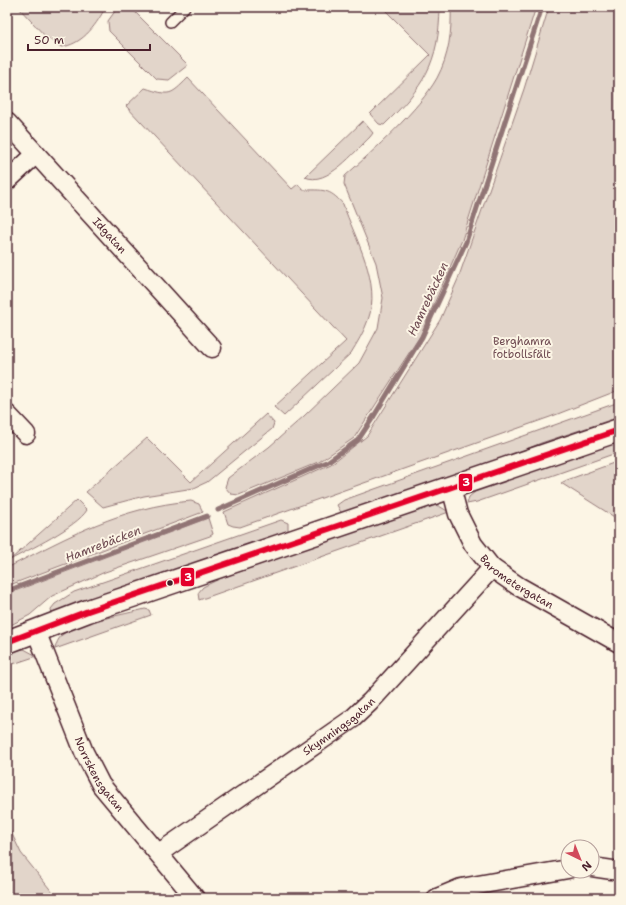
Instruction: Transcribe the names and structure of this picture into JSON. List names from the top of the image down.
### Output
{
  "streets": {
    "street": [
      "Idgatan",
      "Barometergatan",
      "Skymningsgatan",
      "Norrskensgatan"
    ]
  },
  "crossings": [
    ["Barometergatan", "Skymningsgatan"],
    ["Skymningsgatan", "Norrskensgatan"]
  ],
  "water": ["Hamrebäcken"],
  "parks": ["Berghamra fotbollsfält"],
  "lines": ["transit line 3"],
  "scale_bar": "50 m",
  "north": "bottom right"
}
